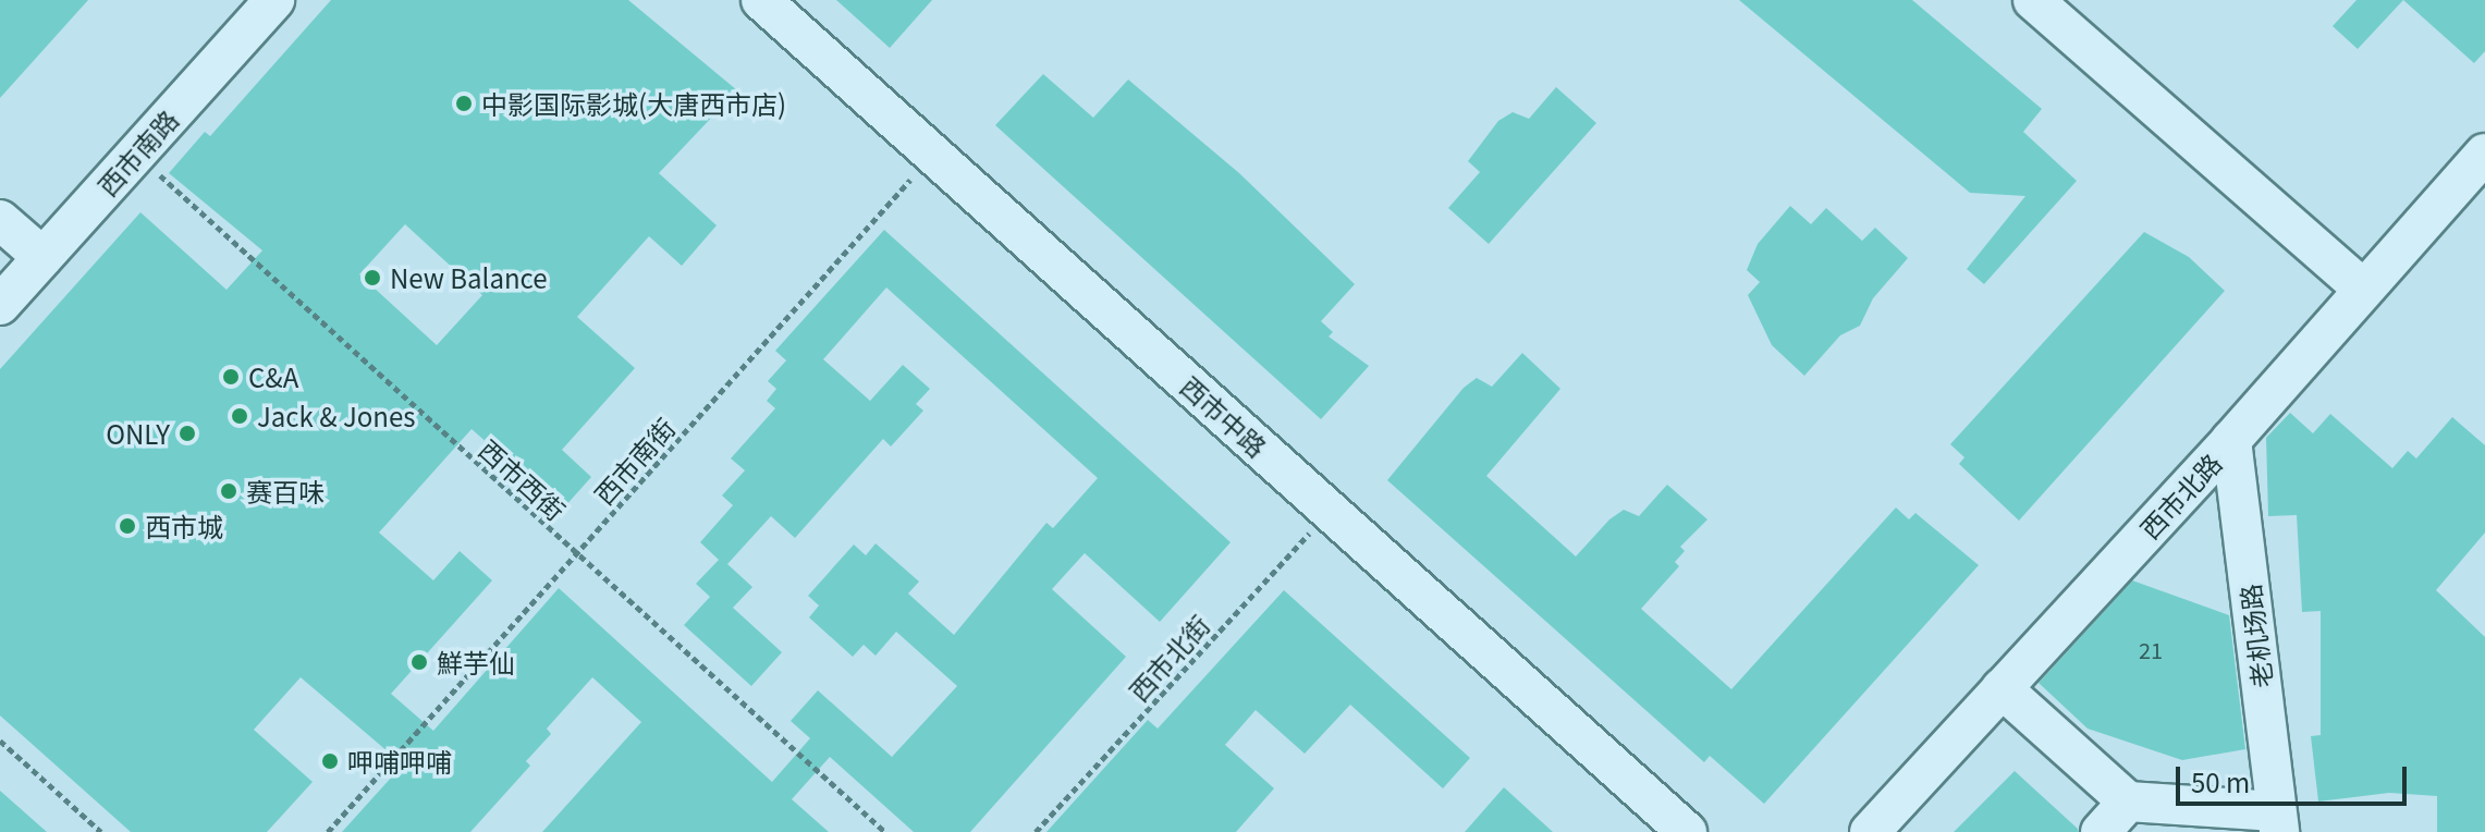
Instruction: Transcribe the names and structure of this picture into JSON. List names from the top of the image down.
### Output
{
  "streets": {
    "street": [
      "西市南路",
      "西市中路",
      "西市北路",
      "老机场路"
    ],
    "path": ["西市南街", "西市西街", "西市北街"]
  },
  "crossings": [
    ["西市南路", "西市西街"],
    ["西市中路", "西市南街"],
    ["西市中路", "西市北街"],
    ["西市南街", "西市西街"],
    ["西市北路", "老机场路"]
  ],
  "places": [
    "中影国际影城(大唐西市店)",
    "New Balance",
    "C&A",
    "Jack & Jones",
    "ONLY",
    "赛百味",
    "西市城",
    "鮮芋仙",
    "呷哺呷哺"
  ],
  "house_numbers": ["21"],
  "scale_bar": "50 m"
}
